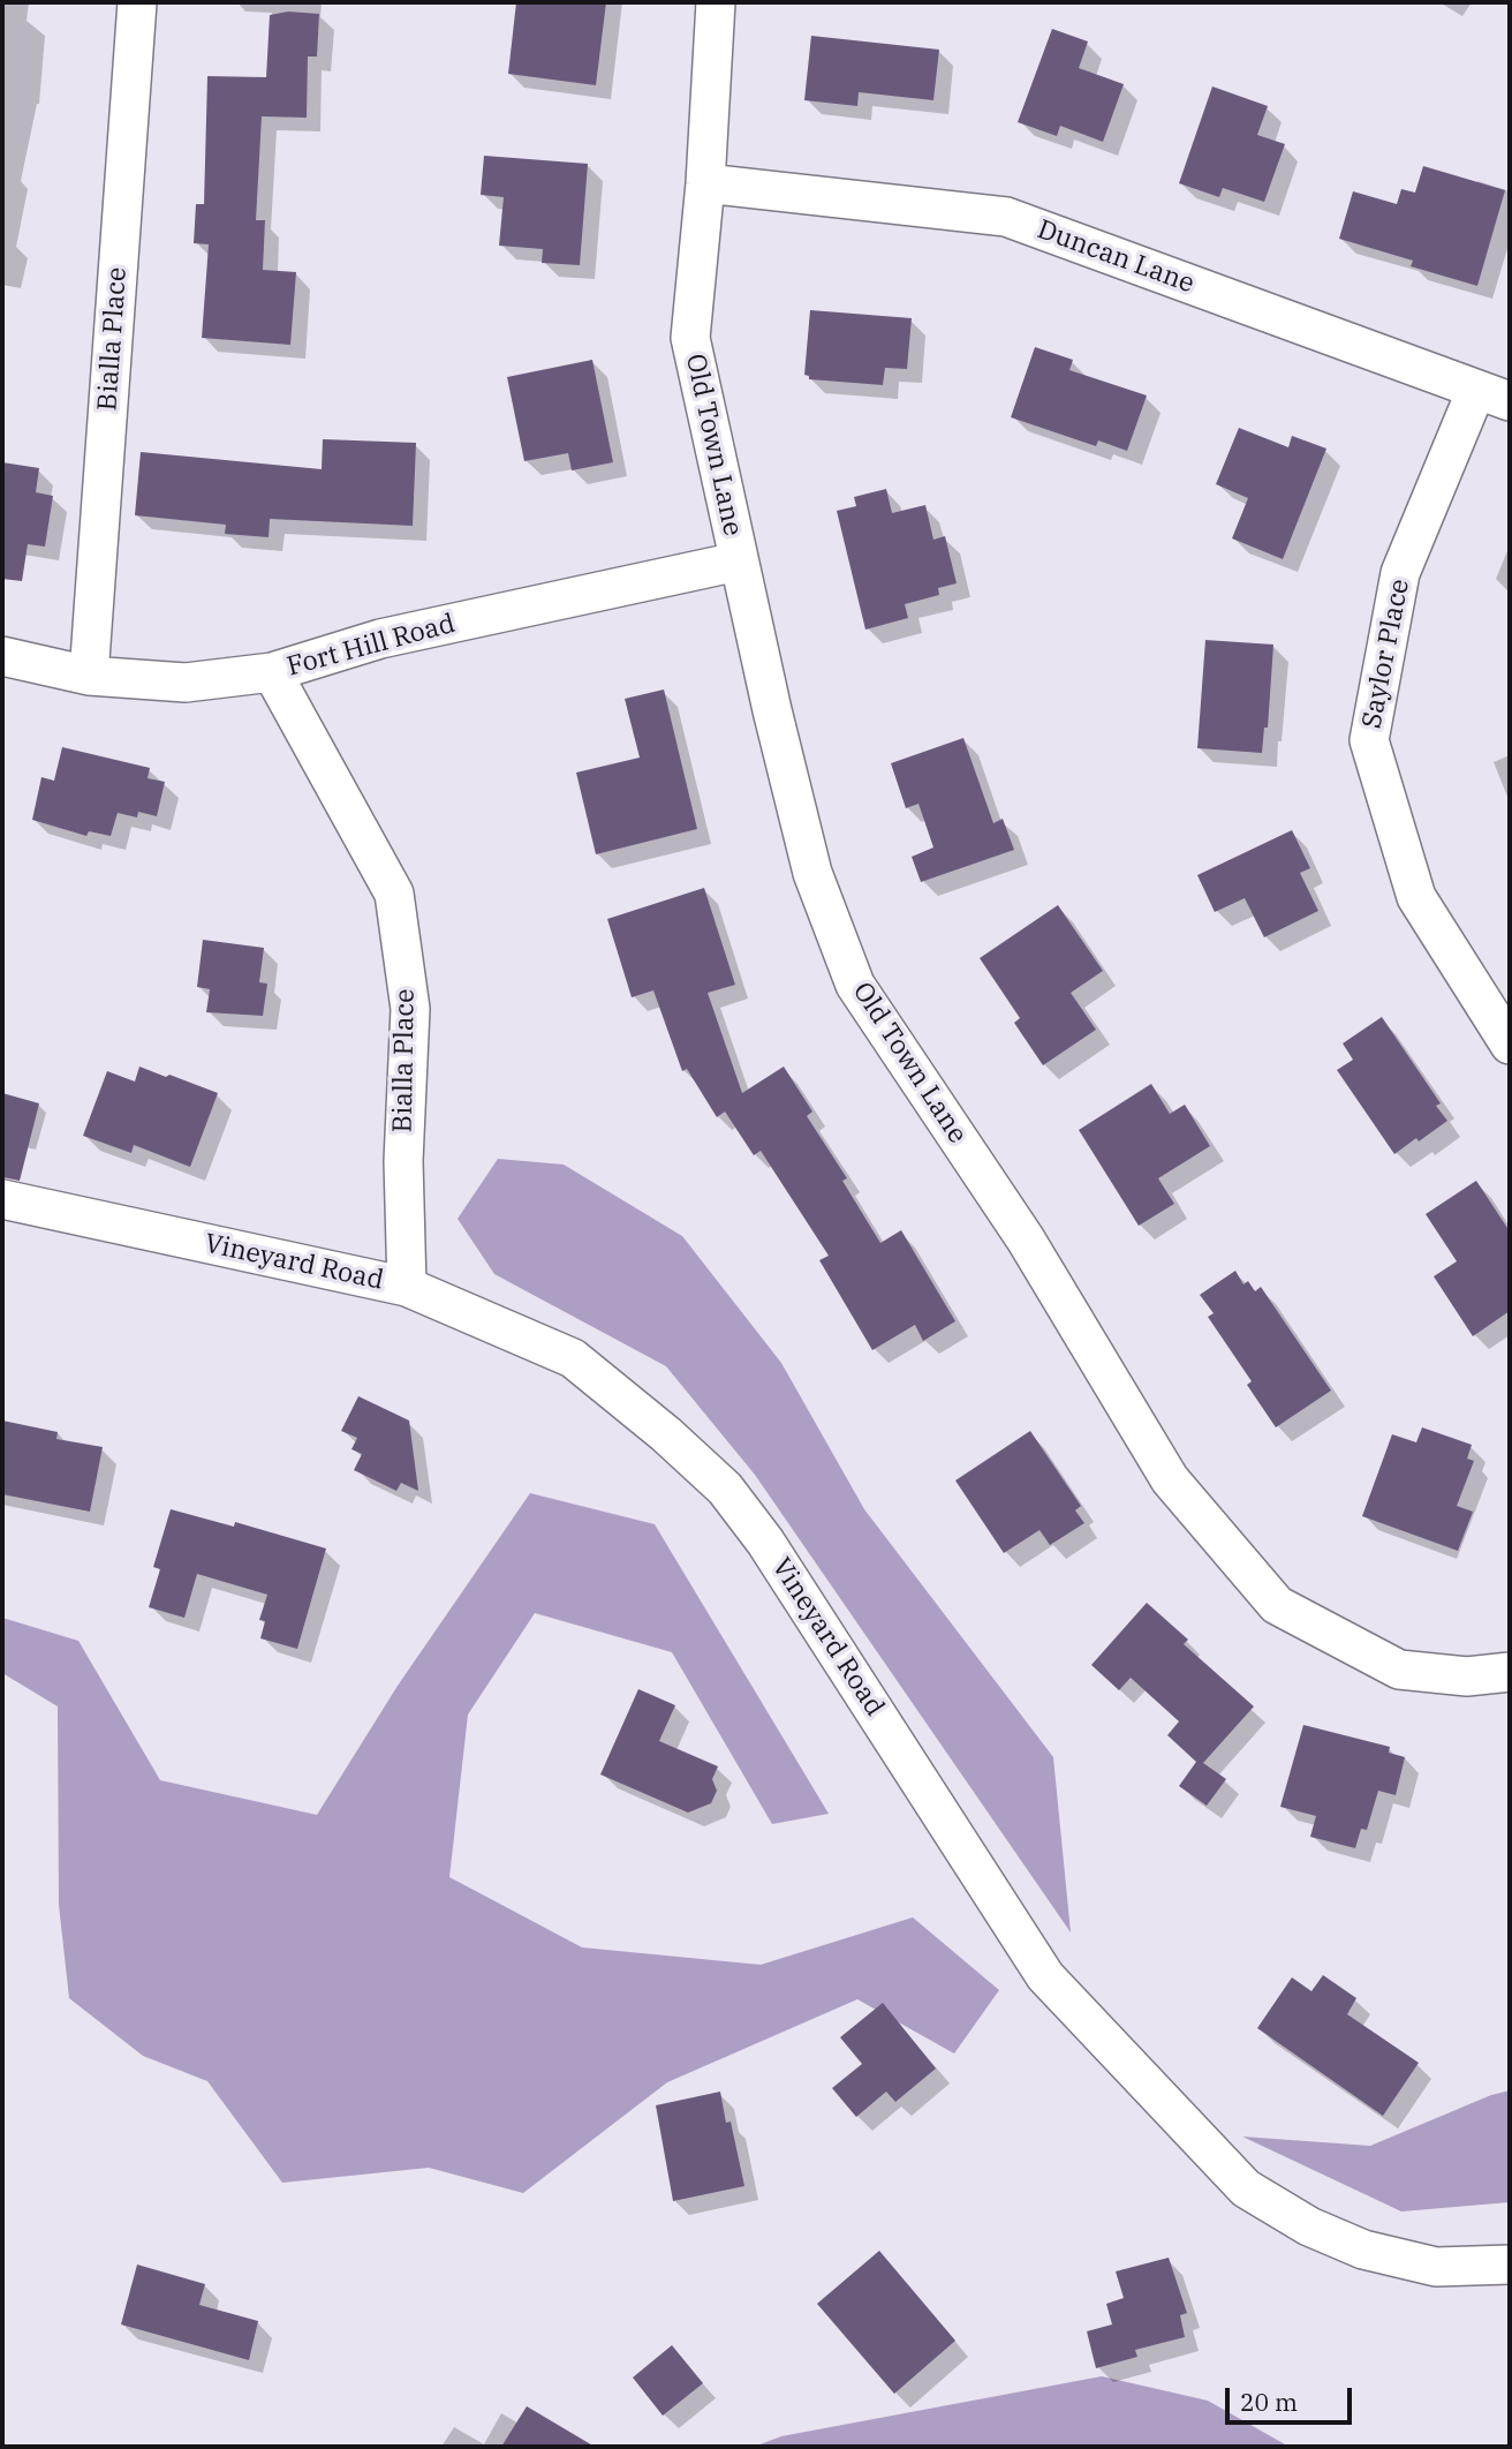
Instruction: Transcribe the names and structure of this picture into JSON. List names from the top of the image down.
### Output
{
  "streets": {
    "street": [
      "Duncan Lane",
      "Bialla Place",
      "Old Town Lane",
      "Fort Hill Road",
      "Saylor Place",
      "Vineyard Road"
    ]
  },
  "crossings": [
    ["Duncan Lane", "Old Town Lane"],
    ["Duncan Lane", "Saylor Place"],
    ["Bialla Place", "Fort Hill Road"],
    ["Bialla Place", "Vineyard Road"],
    ["Old Town Lane", "Fort Hill Road"]
  ],
  "scale_bar": "20 m"
}
